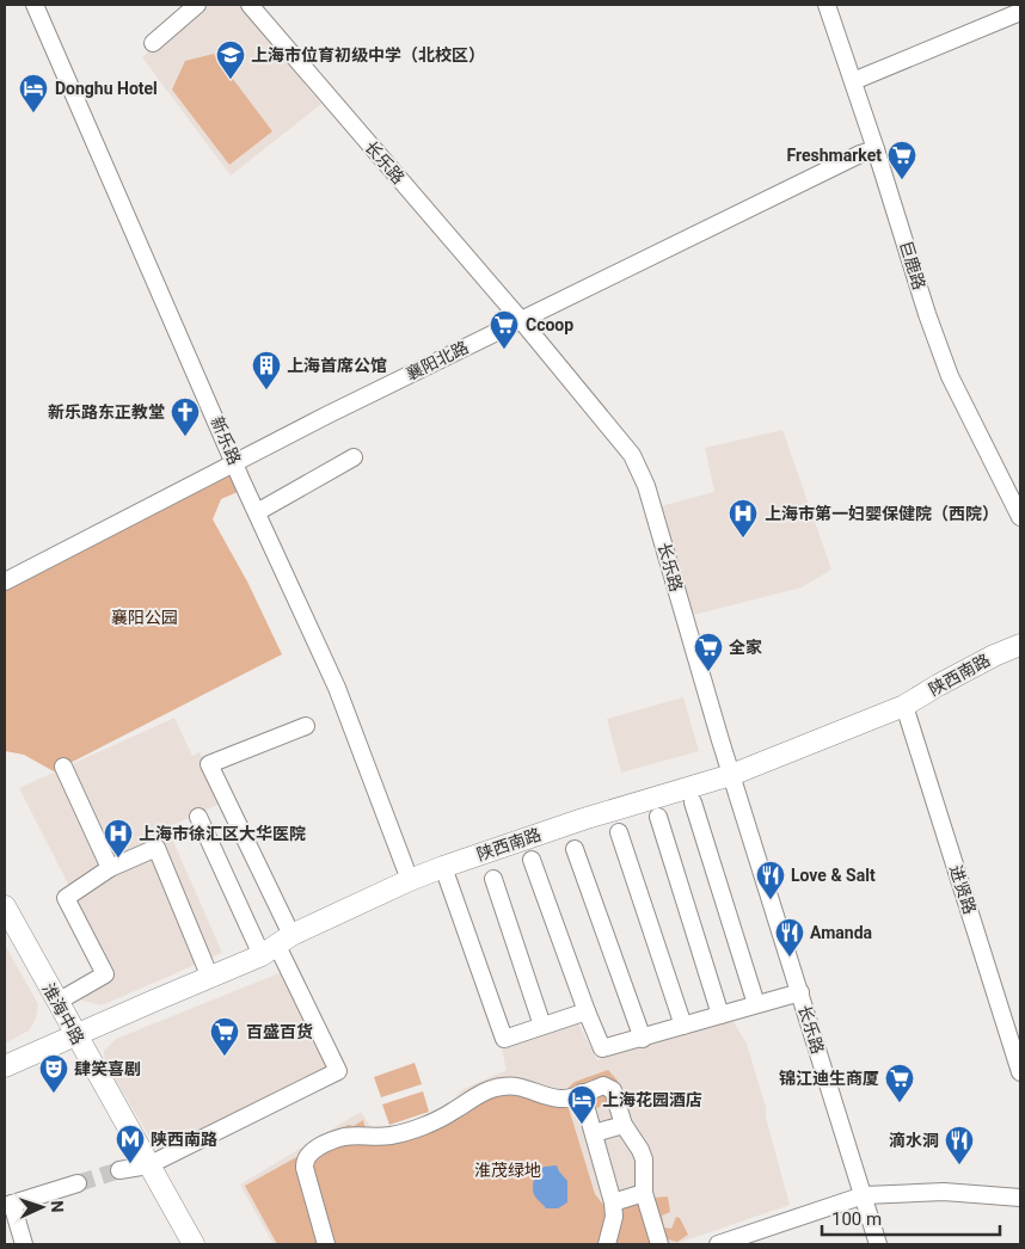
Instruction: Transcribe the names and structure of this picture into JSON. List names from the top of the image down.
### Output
{
  "streets": {
    "main road": ["陕西南路", "淮海中路"],
    "street": [
      "长乐路",
      "巨鹿路",
      "襄阳北路",
      "新乐路",
      "进贤路"
    ]
  },
  "crossings": [
    ["长乐路", "襄阳北路"],
    ["长乐路", "陕西南路"],
    ["巨鹿路", "襄阳北路"],
    ["襄阳北路", "新乐路"],
    ["新乐路", "陕西南路"],
    ["陕西南路", "进贤路"],
    ["陕西南路", "淮海中路"]
  ],
  "parks": ["襄阳公园", "淮茂绿地"],
  "places": {
    "school or university": ["上海市位育初级中学（北校区）"],
    "hotel": ["Donghu Hotel", "上海花园酒店"],
    "supermarket": [
      "Freshmarket",
      "Ccoop",
      "全家",
      "百盛百货",
      "锦江迪生商厦"
    ],
    "building": ["上海首席公馆"],
    "church": ["新乐路东正教堂"],
    "hospital": ["上海市第一妇婴保健院（西院）", "上海市徐汇区大华医院"],
    "restaurant": ["Love & Salt", "Amanda", "滴水洞"],
    "theatre": ["肆笑喜剧"],
    "metro station": ["陕西南路"]
  },
  "scale_bar": "100 m",
  "north": "right"
}
